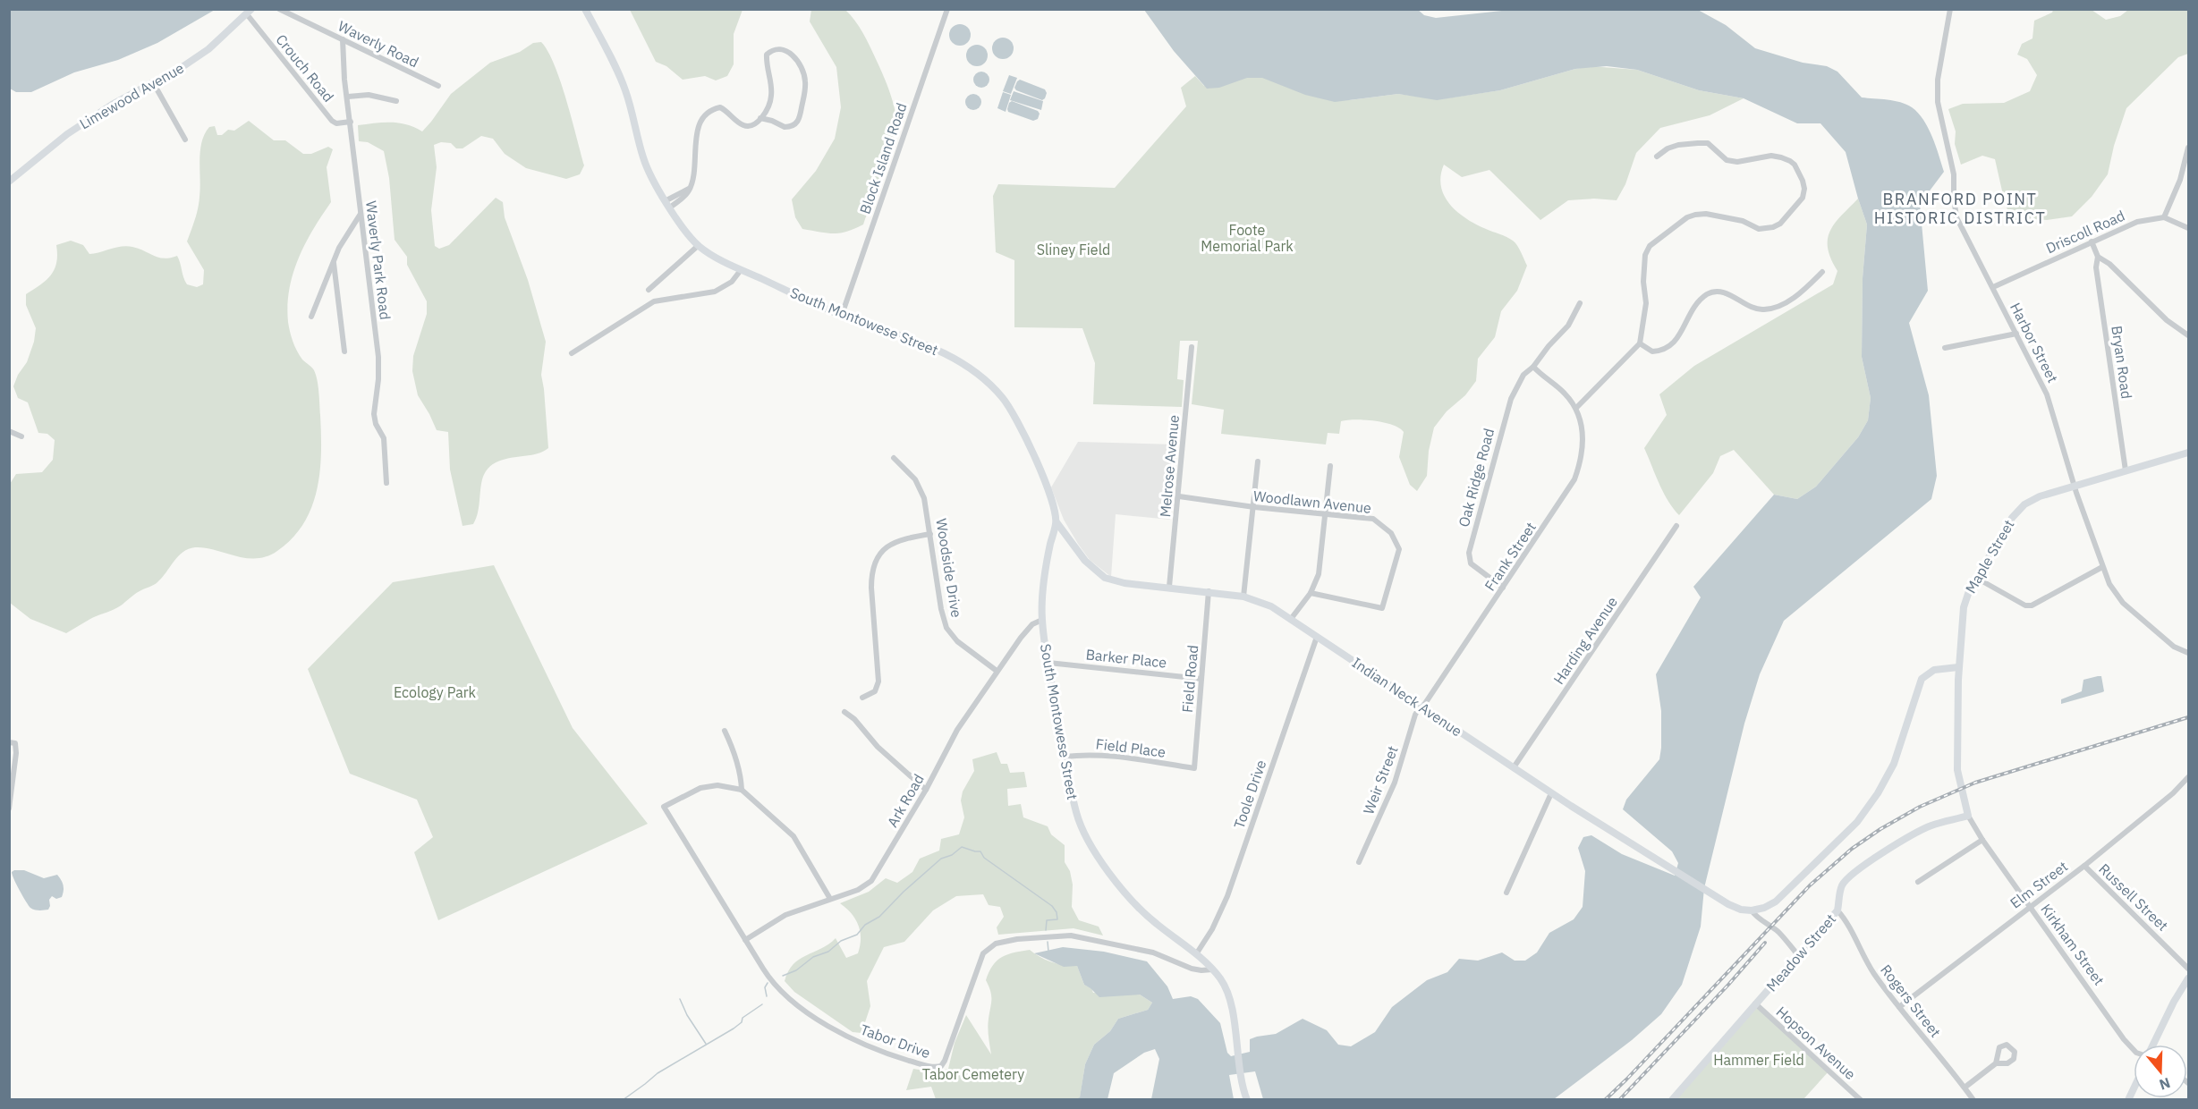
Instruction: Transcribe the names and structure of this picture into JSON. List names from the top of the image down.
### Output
{
  "streets": {
    "street": [
      "Waverly Road",
      "Crouch Road",
      "Limewood Avenue",
      "Block Island Road",
      "Driscoll Road",
      "Waverly Park Road",
      "South Montowese Street",
      "Harbor Street",
      "Bryan Road",
      "Melrose Avenue",
      "Oak Ridge Road",
      "Woodlawn Avenue",
      "Frank Street",
      "Maple Street",
      "Woodside Drive",
      "Harding Avenue",
      "Barker Place",
      "Field Road",
      "Indian Neck Avenue",
      "Field Place",
      "Weir Street",
      "Toole Drive",
      "Ark Road",
      "Elm Street",
      "Russell Street",
      "Kirkham Street",
      "Meadow Street",
      "Rogers Street",
      "Tabor Drive",
      "Hopson Avenue"
    ]
  },
  "crossings": [
    ["Waverly Road", "Waverly Park Road"],
    ["Crouch Road", "Limewood Avenue"],
    ["Crouch Road", "Waverly Park Road"],
    ["Block Island Road", "South Montowese Street"],
    ["Driscoll Road", "Harbor Street"],
    ["South Montowese Street", "Barker Place"],
    ["South Montowese Street", "Indian Neck Avenue"],
    ["South Montowese Street", "Field Place"],
    ["South Montowese Street", "Toole Drive"],
    ["South Montowese Street", "Ark Road"],
    ["South Montowese Street", "Tabor Drive"],
    ["Harbor Street", "Maple Street"],
    ["Bryan Road", "Maple Street"],
    ["Melrose Avenue", "Woodlawn Avenue"],
    ["Melrose Avenue", "Indian Neck Avenue"],
    ["Oak Ridge Road", "Frank Street"],
    ["Frank Street", "Indian Neck Avenue"],
    ["Frank Street", "Weir Street"],
    ["Maple Street", "Kirkham Street"],
    ["Maple Street", "Meadow Street"],
    ["Woodside Drive", "Ark Road"],
    ["Harding Avenue", "Indian Neck Avenue"],
    ["Barker Place", "Field Road"],
    ["Field Road", "Indian Neck Avenue"],
    ["Field Road", "Field Place"],
    ["Indian Neck Avenue", "Weir Street"],
    ["Indian Neck Avenue", "Toole Drive"],
    ["Indian Neck Avenue", "Meadow Street"],
    ["Ark Road", "Tabor Drive"],
    ["Elm Street", "Russell Street"],
    ["Elm Street", "Kirkham Street"],
    ["Elm Street", "Rogers Street"],
    ["Kirkham Street", "Meadow Street"],
    ["Meadow Street", "Rogers Street"],
    ["Meadow Street", "Hopson Avenue"]
  ],
  "districts": ["BRANFORD POINT HISTORIC DISTRICT"],
  "parks": [
    "Foote Memorial Park",
    "Sliney Field",
    "Ecology Park",
    "Hammer Field",
    "Tabor Cemetery"
  ],
  "north": "bottom"
}
